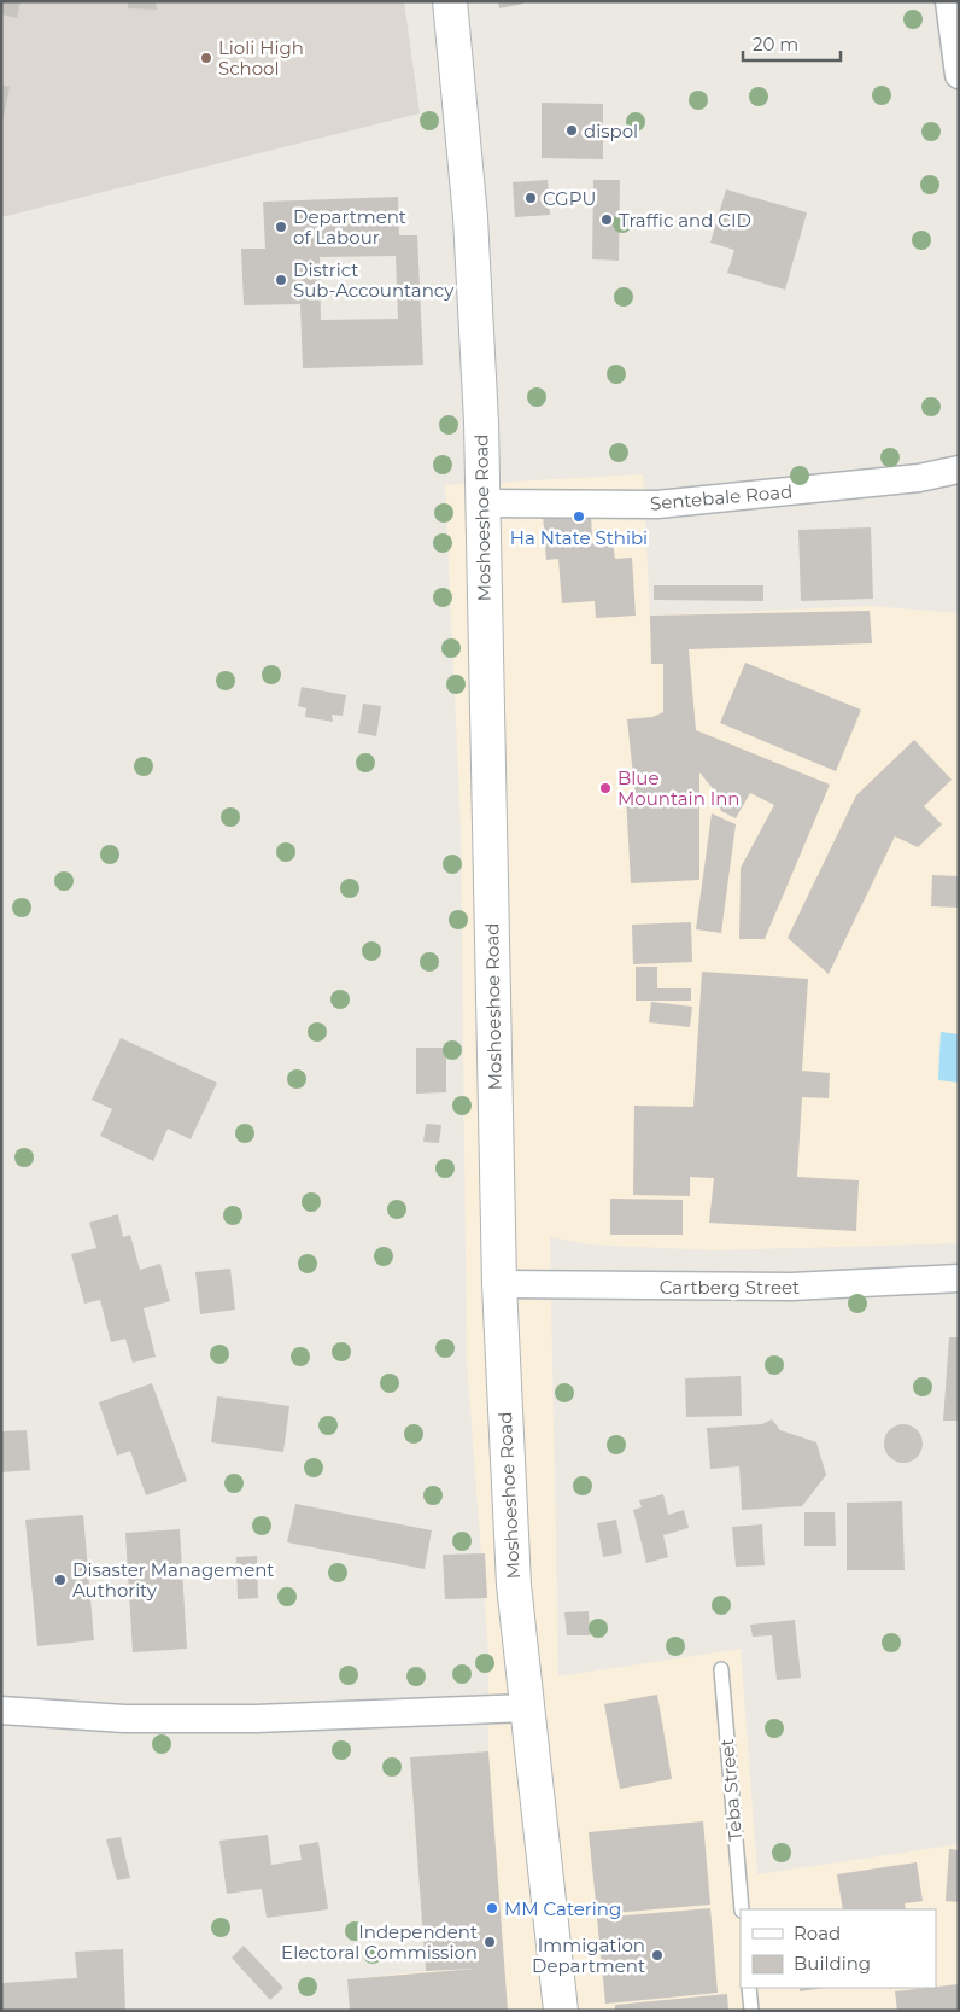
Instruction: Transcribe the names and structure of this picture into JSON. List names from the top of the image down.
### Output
{
  "streets": {
    "street": ["Sentebale Road", "Moshoeshoe Road", "Cartberg Street"],
    "lane": ["Teba Street"]
  },
  "crossings": [
    ["Sentebale Road", "Moshoeshoe Road"],
    ["Moshoeshoe Road", "Cartberg Street"]
  ],
  "places": [
    "Lioli High School",
    "dispol",
    "CGPU",
    "Traffic and CID",
    "Department of Labour",
    "District Sub-Accountancy",
    "Ha Ntate Sthibi",
    "Blue Mountain Inn",
    "Disaster Management Authority",
    "MM Catering",
    "Independent Electoral Commission",
    "Immigation Department"
  ],
  "legend": ["Road", "Building"],
  "scale_bar": "20 m"
}
